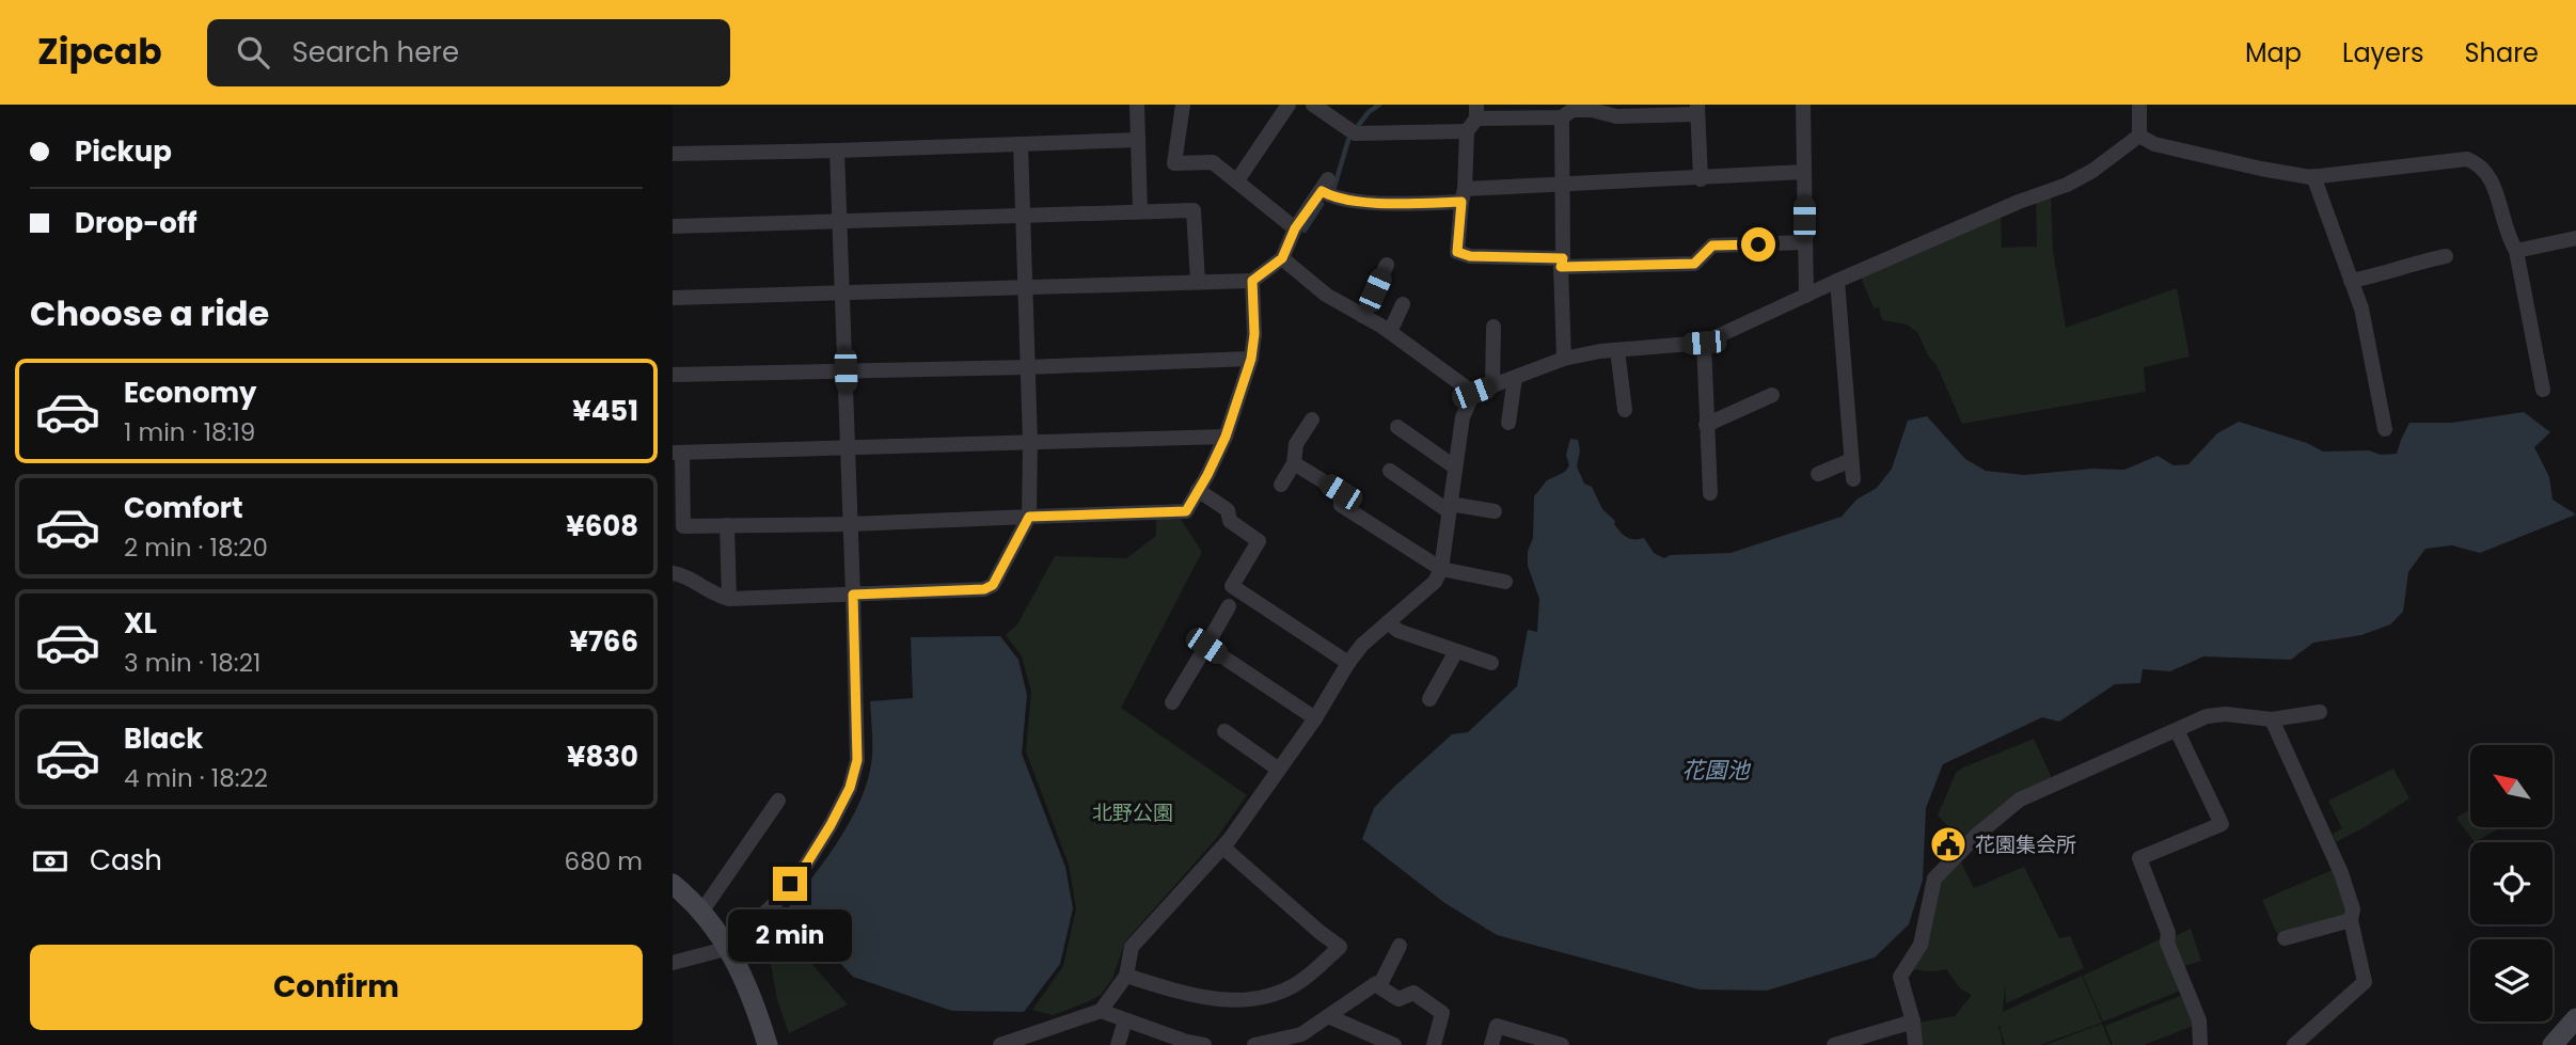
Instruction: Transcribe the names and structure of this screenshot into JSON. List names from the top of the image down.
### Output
{
  "water": ["花園池"],
  "parks": ["北野公園"],
  "places": {
    "public building": ["花園集会所"]
  },
  "north": "top left",
  "page": {
    "header": "Zipcab",
    "search": "Search here",
    "nav": ["Map", "Layers", "Share"],
    "banner": ["Pickup", "Drop-off"],
    "heading": "Choose a ride",
    "list": [
      {
        "name": "Economy",
        "note": "1 min · 18:19",
        "value": "¥451"
      },
      {
        "name": "Comfort",
        "note": "2 min · 18:20",
        "value": "¥608"
      },
      {
        "name": "XL",
        "note": "3 min · 18:21",
        "value": "¥766"
      },
      {
        "name": "Black",
        "note": "4 min · 18:22",
        "value": "¥830"
      }
    ],
    "pay": ["Cash", "680 m"],
    "bubble": "2 min",
    "buttons": "Confirm"
  }
}
